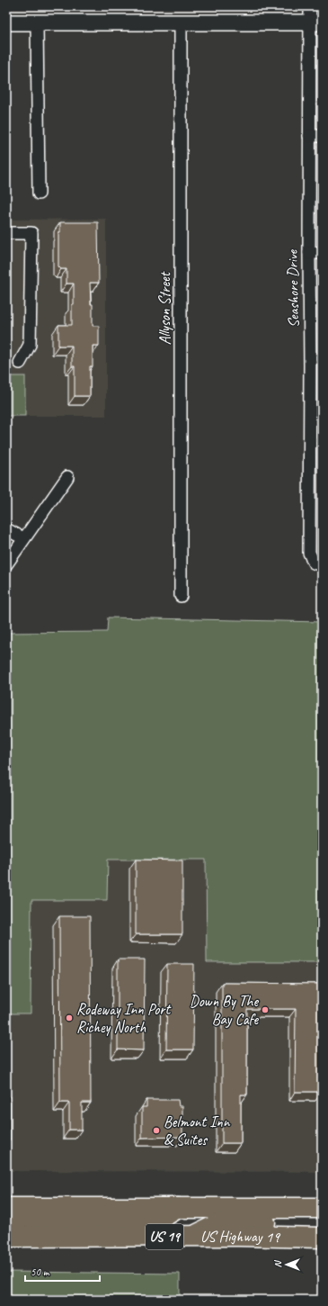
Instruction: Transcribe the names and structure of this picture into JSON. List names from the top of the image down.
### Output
{
  "streets": {
    "highway": ["US 19", "US Highway 19"],
    "street": ["Seashore Drive", "Allyson Street"]
  },
  "places": ["Down By The Bay Cafe", "Rodeway Inn Port Richey North", "Belmont Inn & Suites"],
  "scale_bar": "50 m",
  "north": "left"
}
